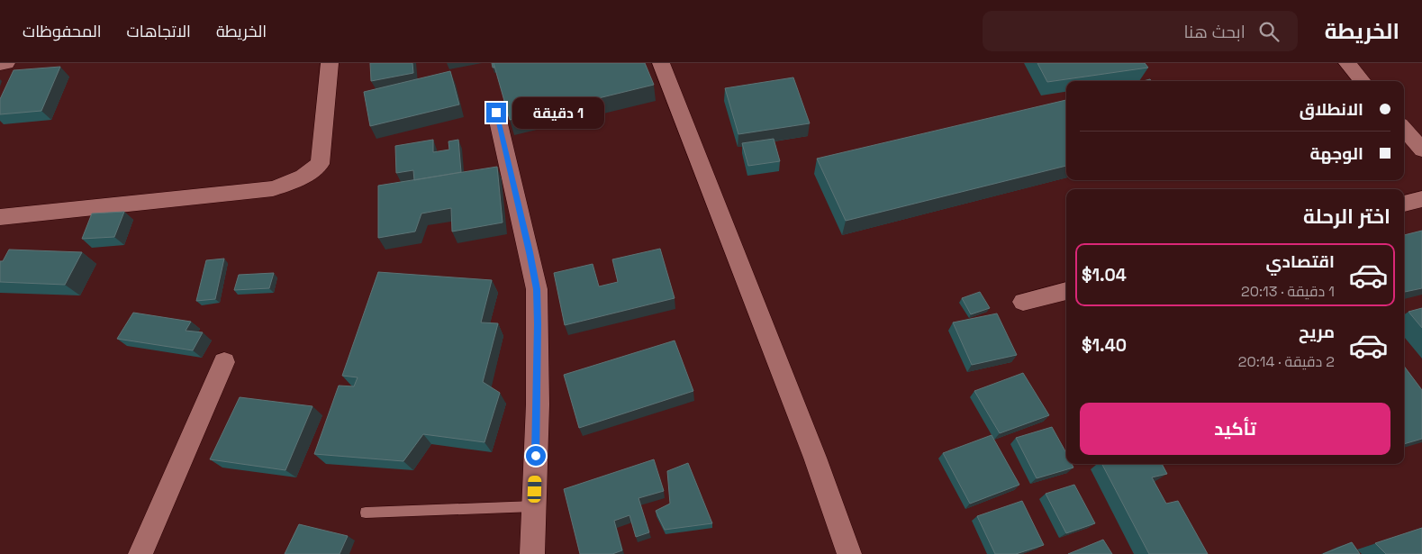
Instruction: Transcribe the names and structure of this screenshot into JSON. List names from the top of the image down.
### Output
{
  "page": {
    "header": "الخريطة",
    "search": "ابحث هنا",
    "nav": ["الخريطة", "الاتجاهات", "المحفوظات"],
    "banner": ["الانطلاق", "الوجهة"],
    "bubble": "1 دقيقة",
    "heading": "اختر الرحلة",
    "list": [
      {
        "name": "اقتصادي",
        "note": "1 دقيقة · 20:13",
        "value": "$1.04"
      },
      {
        "name": "مريح",
        "note": "2 دقيقة · 20:14",
        "value": "$1.40"
      }
    ],
    "buttons": "تأكيد"
  }
}
